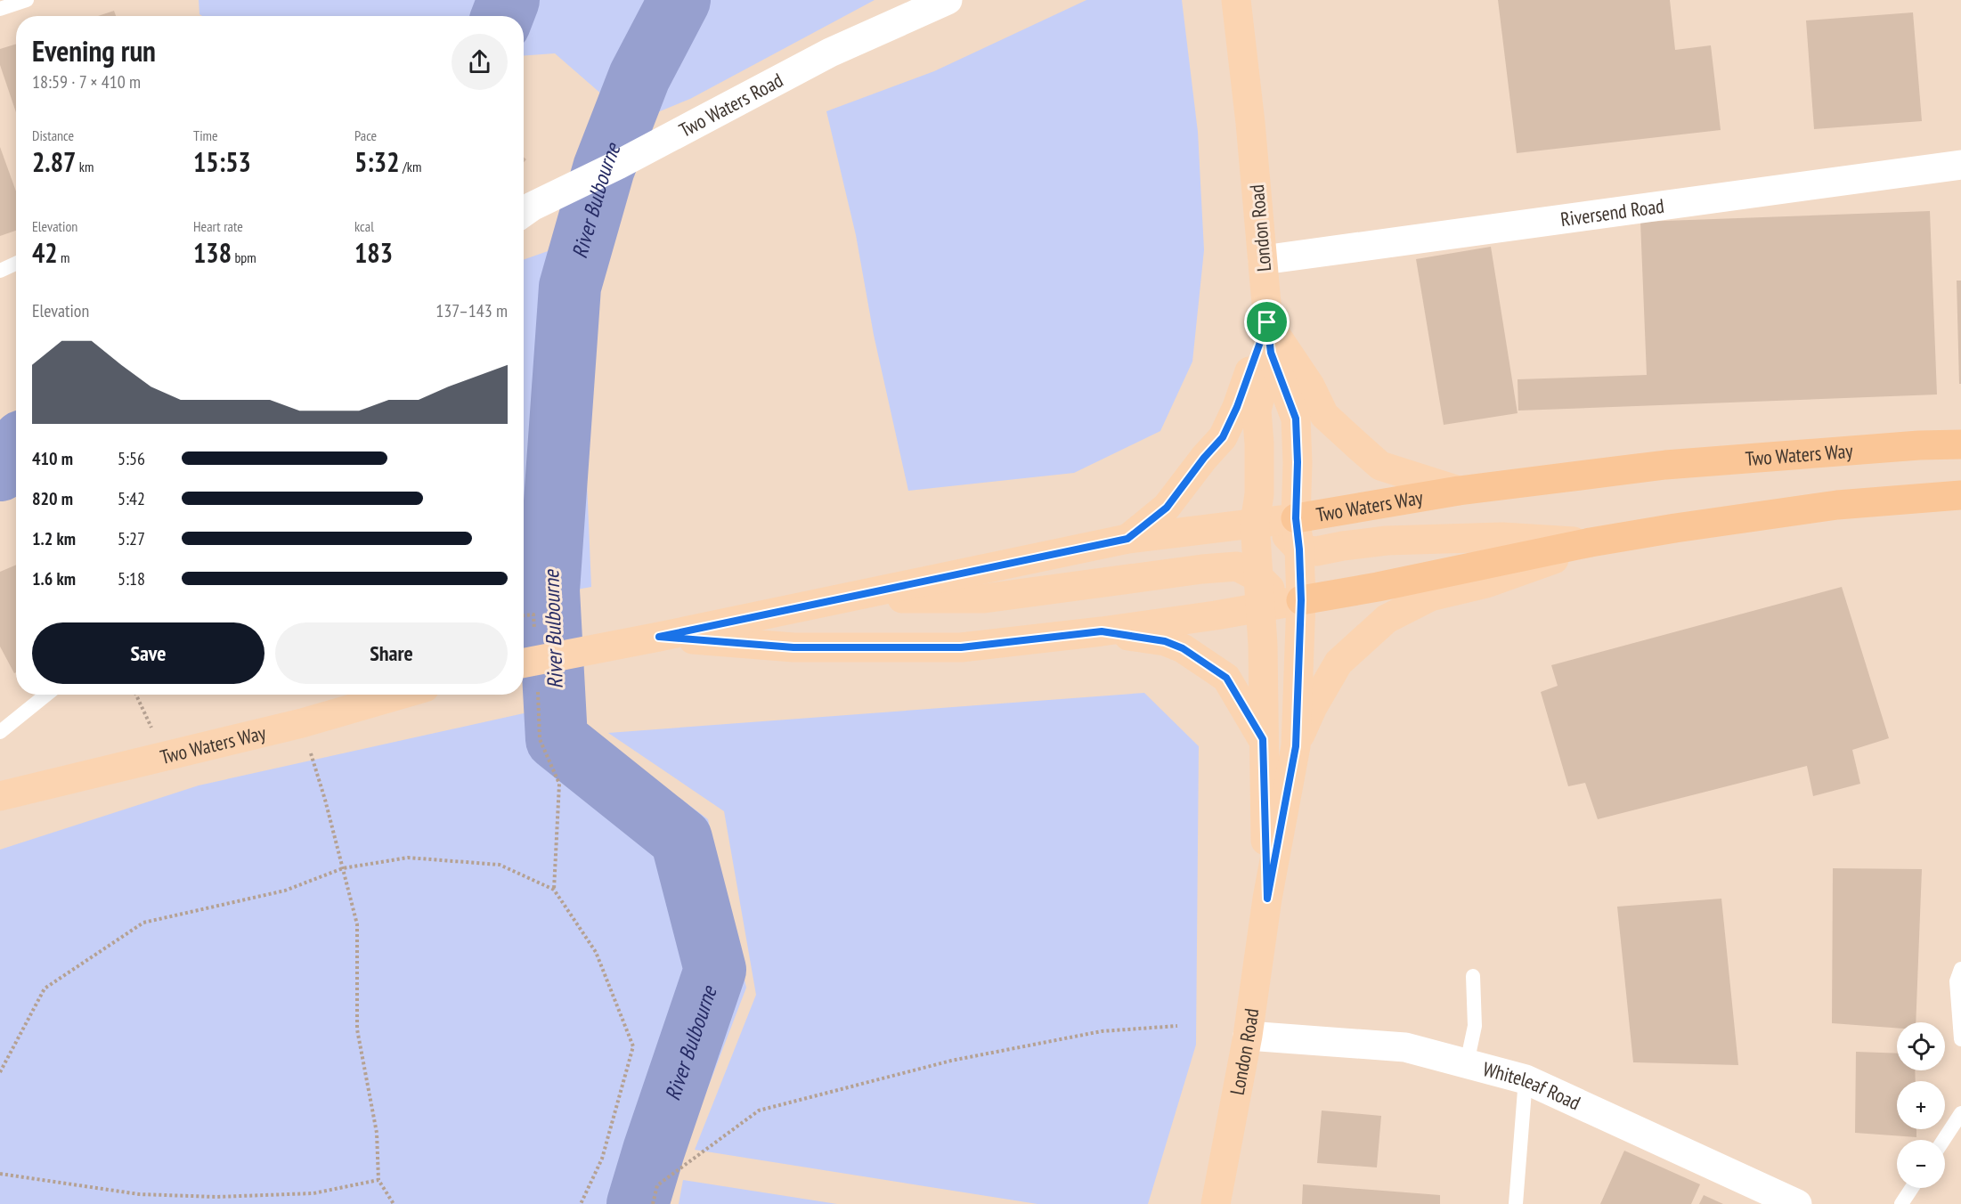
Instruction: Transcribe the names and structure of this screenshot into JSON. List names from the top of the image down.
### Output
{
  "streets": {
    "highway": ["Two Waters Way"],
    "main road": ["London Road"],
    "street": ["Two Waters Road", "Riversend Road", "Whiteleaf Road"]
  },
  "crossings": [
    ["Riversend Road", "London Road"],
    ["London Road", "Two Waters Way"],
    ["London Road", "Whiteleaf Road"]
  ],
  "water": ["River Bulbourne"],
  "page": {
    "heading": ["Evening run", "18:59 · 7 × 410 m"],
    "stats": [
      ["Distance", "2.87 km"],
      ["Time", "15:53"],
      ["Pace", "5:32 /km"],
      ["Elevation", "42 m"],
      ["Heart rate", "138 bpm"],
      ["kcal", "183"]
    ],
    "chart": ["Elevation", "137–143 m"],
    "list": [
      {
        "name": "410 m",
        "note": "5:56"
      },
      {
        "name": "820 m",
        "note": "5:42"
      },
      {
        "name": "1.2 km",
        "note": "5:27"
      },
      {
        "name": "1.6 km",
        "note": "5:18"
      }
    ],
    "buttons": ["Save", "Share"],
    "map_buttons": ["+", "−"]
  }
}
